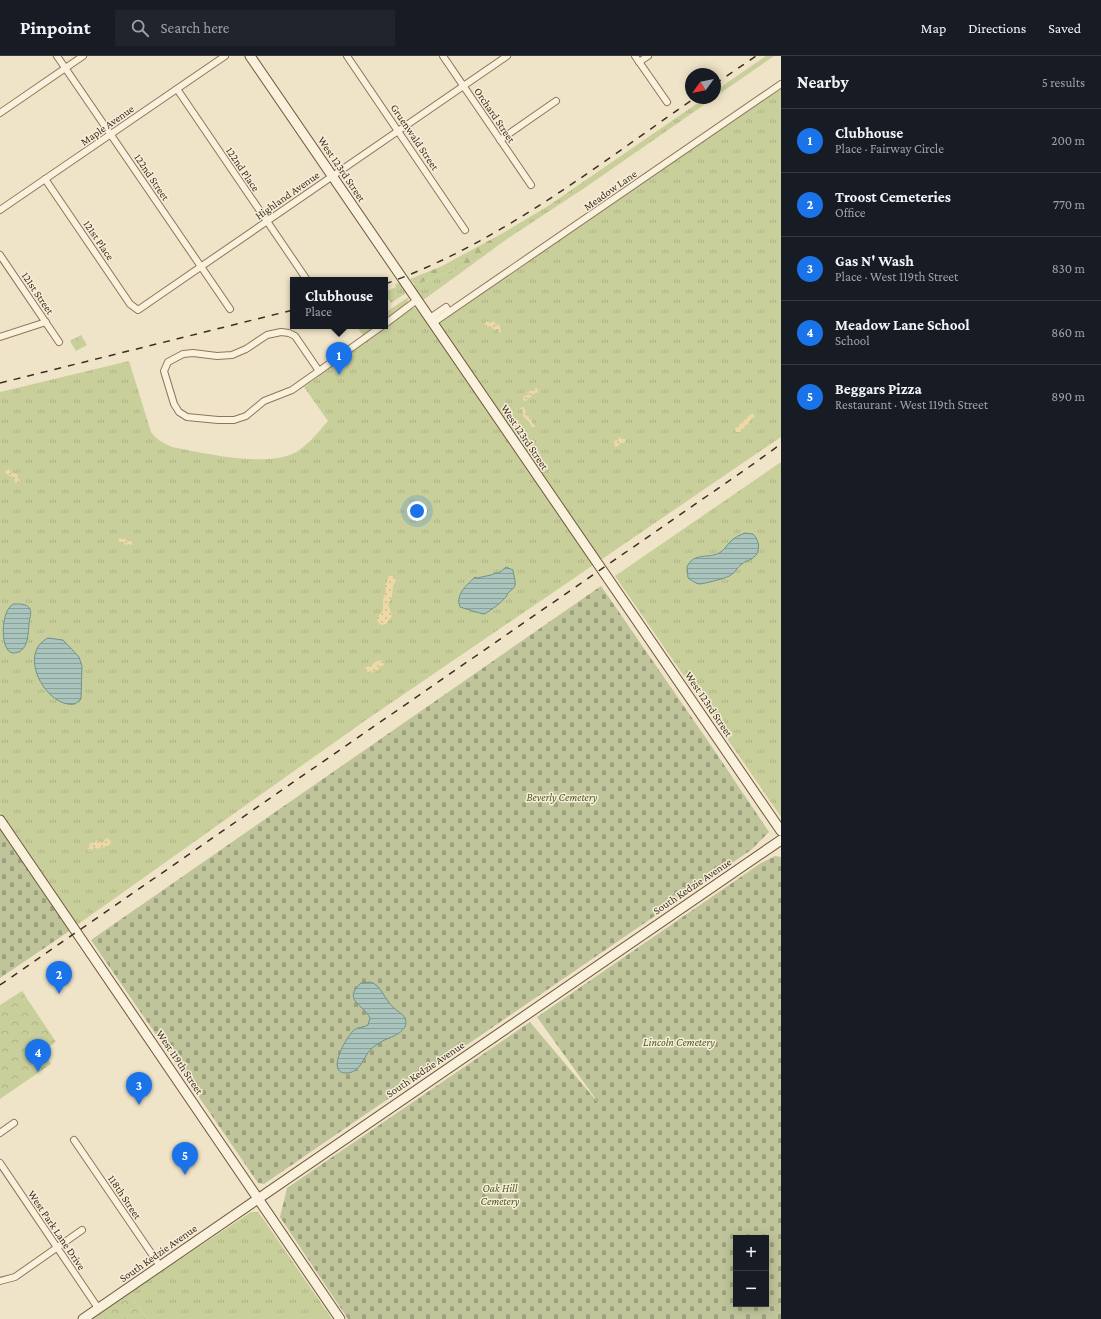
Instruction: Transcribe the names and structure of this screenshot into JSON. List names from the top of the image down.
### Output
{
  "streets": {
    "street": [
      "Orchard Street",
      "Maple Avenue",
      "Gruenwald Street",
      "122nd Place",
      "West 123rd Street",
      "122nd Street",
      "Meadow Lane",
      "Highland Avenue",
      "121st Place",
      "121st Street",
      "South Kedzie Avenue",
      "West 119th Street",
      "118th Street",
      "West Park Lane Drive"
    ]
  },
  "crossings": [
    ["Orchard Street", "Highland Avenue"],
    ["Maple Avenue", "122nd Place"],
    ["Maple Avenue", "122nd Street"],
    ["Maple Avenue", "121st Place"],
    ["Gruenwald Street", "Highland Avenue"],
    ["122nd Place", "Highland Avenue"],
    ["West 123rd Street", "Meadow Lane"],
    ["West 123rd Street", "Highland Avenue"],
    ["122nd Street", "Highland Avenue"],
    ["Highland Avenue", "121st Place"],
    ["South Kedzie Avenue", "West 119th Street"],
    ["South Kedzie Avenue", "118th Street"],
    ["South Kedzie Avenue", "West Park Lane Drive"]
  ],
  "parks": ["Beverly Cemetery", "Lincoln Cemetery", "Oak Hill Cemetery"],
  "north": "bottom left",
  "page": {
    "header": "Pinpoint",
    "search": "Search here",
    "nav": ["Map", "Directions", "Saved"],
    "heading": ["Nearby", "5 results"],
    "list": [
      {
        "mark": "1",
        "name": "Clubhouse",
        "note": "Place · Fairway Circle",
        "value": "200 m"
      },
      {
        "mark": "2",
        "name": "Troost Cemeteries",
        "note": "Office",
        "value": "770 m"
      },
      {
        "mark": "3",
        "name": "Gas N' Wash",
        "note": "Place · West 119th Street",
        "value": "830 m"
      },
      {
        "mark": "4",
        "name": "Meadow Lane School",
        "note": "School",
        "value": "860 m"
      },
      {
        "mark": "5",
        "name": "Beggars Pizza",
        "note": "Restaurant · West 119th Street",
        "value": "890 m"
      }
    ],
    "popup": ["Clubhouse", "Place"],
    "pins": [
      "1",
      "2",
      "4",
      "3",
      "5"
    ],
    "map_buttons": ["+", "−"]
  }
}
